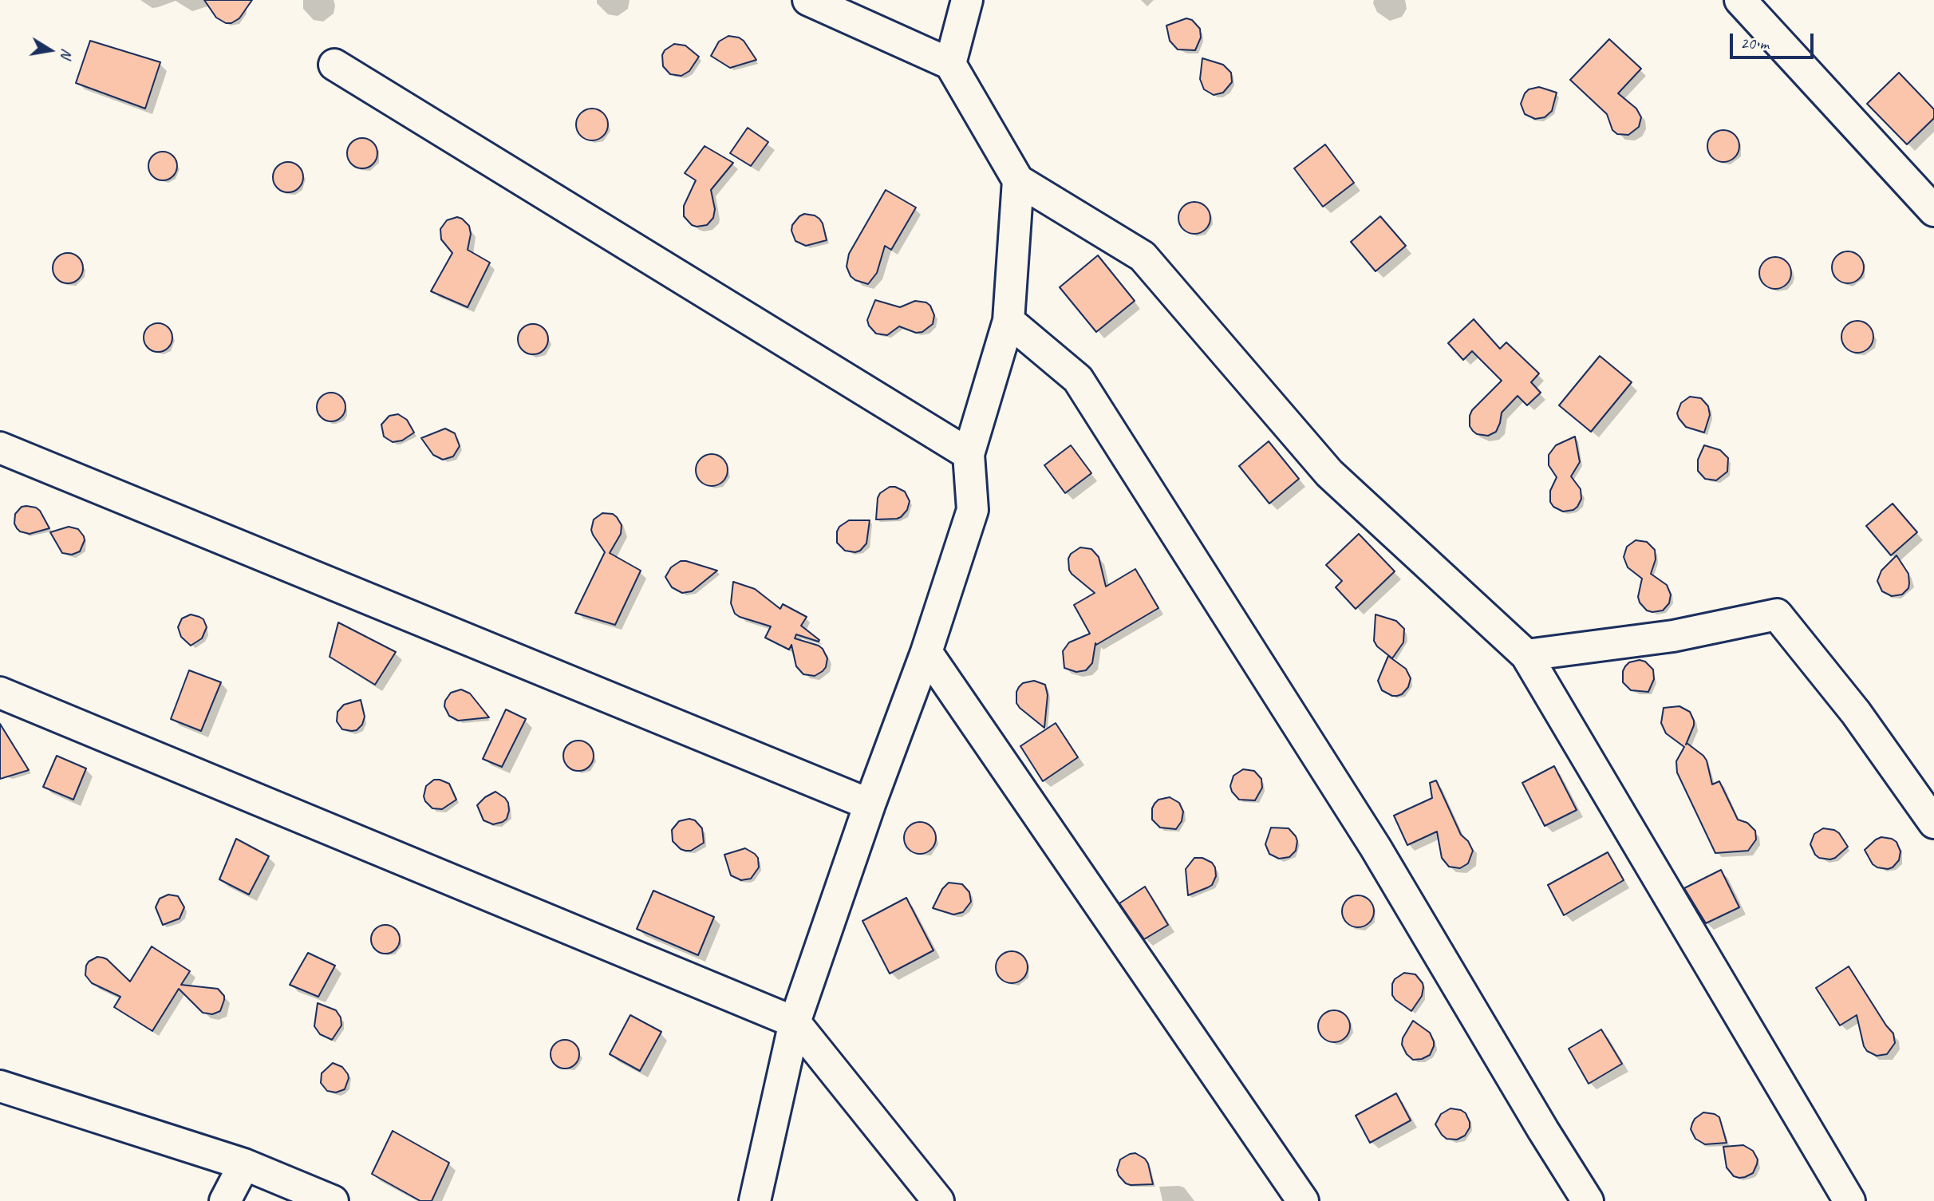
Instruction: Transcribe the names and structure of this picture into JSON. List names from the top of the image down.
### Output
{
  "scale_bar": "20 m",
  "north": "right"
}
